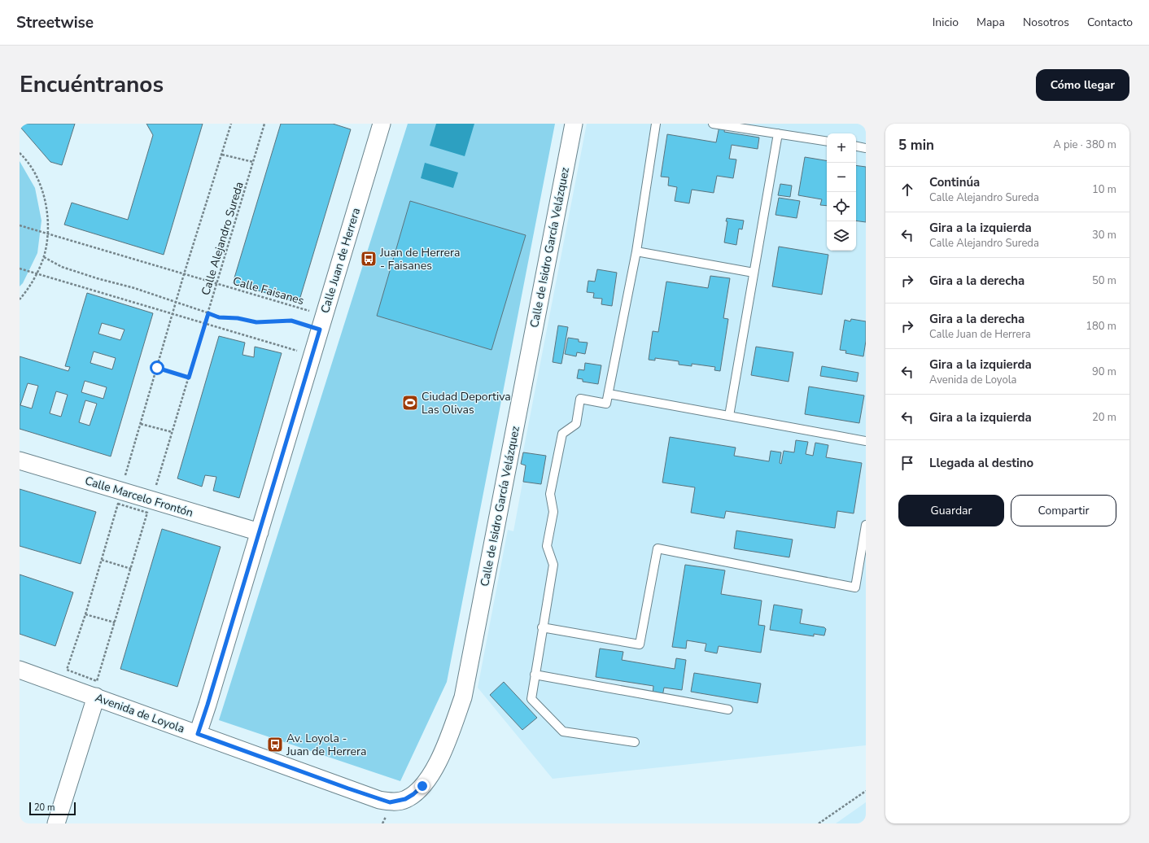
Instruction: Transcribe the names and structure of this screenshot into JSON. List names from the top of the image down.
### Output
{
  "streets": {
    "street": [
      "Calle de Isidro García Velázquez",
      "Calle Juan de Herrera",
      "Calle Marcelo Frontón",
      "Avenida de Loyola"
    ],
    "path": ["Calle Alejandro Sureda", "Calle Faisanes"]
  },
  "crossings": [
    ["Calle Alejandro Sureda", "Calle Faisanes"],
    ["Calle de Isidro García Velázquez", "Avenida de Loyola"],
    ["Calle Juan de Herrera", "Calle Marcelo Frontón"],
    ["Calle Juan de Herrera", "Avenida de Loyola"]
  ],
  "places": {
    "bus stop": ["Juan de Herrera - Faisanes", "Av. Loyola - Juan de Herrera"],
    "sports": ["Ciudad Deportiva Las Olivas"]
  },
  "scale_bar": "20 m",
  "page": {
    "header": "Streetwise",
    "nav": [
      "Inicio",
      "Mapa",
      "Nosotros",
      "Contacto"
    ],
    "title": "Encuéntranos",
    "buttons": [
      "Cómo llegar",
      ["Guardar", "Compartir"]
    ],
    "heading": ["5 min", "A pie · 380 m"],
    "map_buttons": ["+", "−"],
    "list": [
      ["Continúa", "Calle Alejandro Sureda", "10 m"],
      ["Gira a la izquierda", "Calle Alejandro Sureda", "30 m"],
      ["Gira a la derecha", "50 m"],
      ["Gira a la derecha", "Calle Juan de Herrera", "180 m"],
      ["Gira a la izquierda", "Avenida de Loyola", "90 m"],
      ["Gira a la izquierda", "20 m"],
      "Llegada al destino"
    ],
    "scale": "20 m"
  }
}
